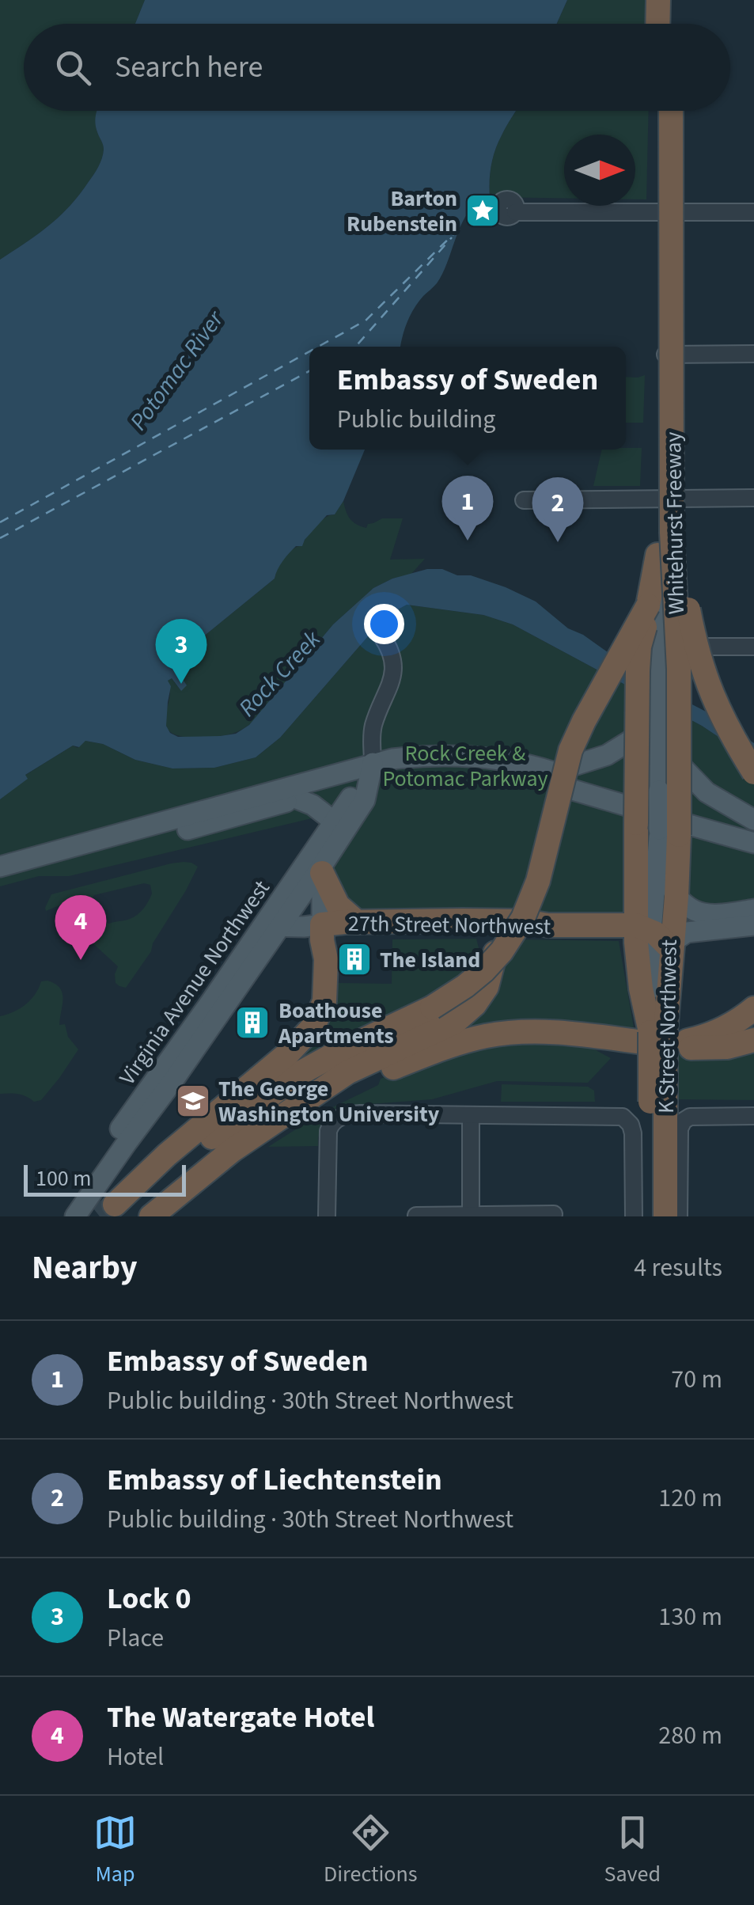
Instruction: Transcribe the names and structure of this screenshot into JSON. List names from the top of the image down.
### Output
{
  "streets": {
    "highway": ["Whitehurst Freeway", "27th Street Northwest", "K Street Northwest"],
    "main road": ["Virginia Avenue Northwest"]
  },
  "crossings": [
    ["Whitehurst Freeway", "27th Street Northwest"],
    ["Whitehurst Freeway", "K Street Northwest"],
    ["27th Street Northwest", "Virginia Avenue Northwest"],
    ["27th Street Northwest", "K Street Northwest"]
  ],
  "water": ["Potomac River", "Rock Creek"],
  "parks": ["Rock Creek & Potomac Parkway"],
  "places": {
    "place": ["Barton Rubenstein"],
    "building": ["The Island", "Boathouse Apartments"],
    "school or university": ["The George Washington University"]
  },
  "scale_bar": "100 m",
  "north": "right",
  "page": {
    "search": "Search here",
    "popup": ["Embassy of Sweden", "Public building"],
    "pins": [
      "1",
      "2",
      "3",
      "4"
    ],
    "scale": "100 m",
    "heading": ["Nearby", "4 results"],
    "list": [
      {
        "mark": "1",
        "name": "Embassy of Sweden",
        "note": "Public building · 30th Street Northwest",
        "value": "70 m"
      },
      {
        "mark": "2",
        "name": "Embassy of Liechtenstein",
        "note": "Public building · 30th Street Northwest",
        "value": "120 m"
      },
      {
        "mark": "3",
        "name": "Lock 0",
        "note": "Place",
        "value": "130 m"
      },
      {
        "mark": "4",
        "name": "The Watergate Hotel",
        "note": "Hotel",
        "value": "280 m"
      }
    ],
    "nav": ["Map", "Directions", "Saved"]
  }
}
